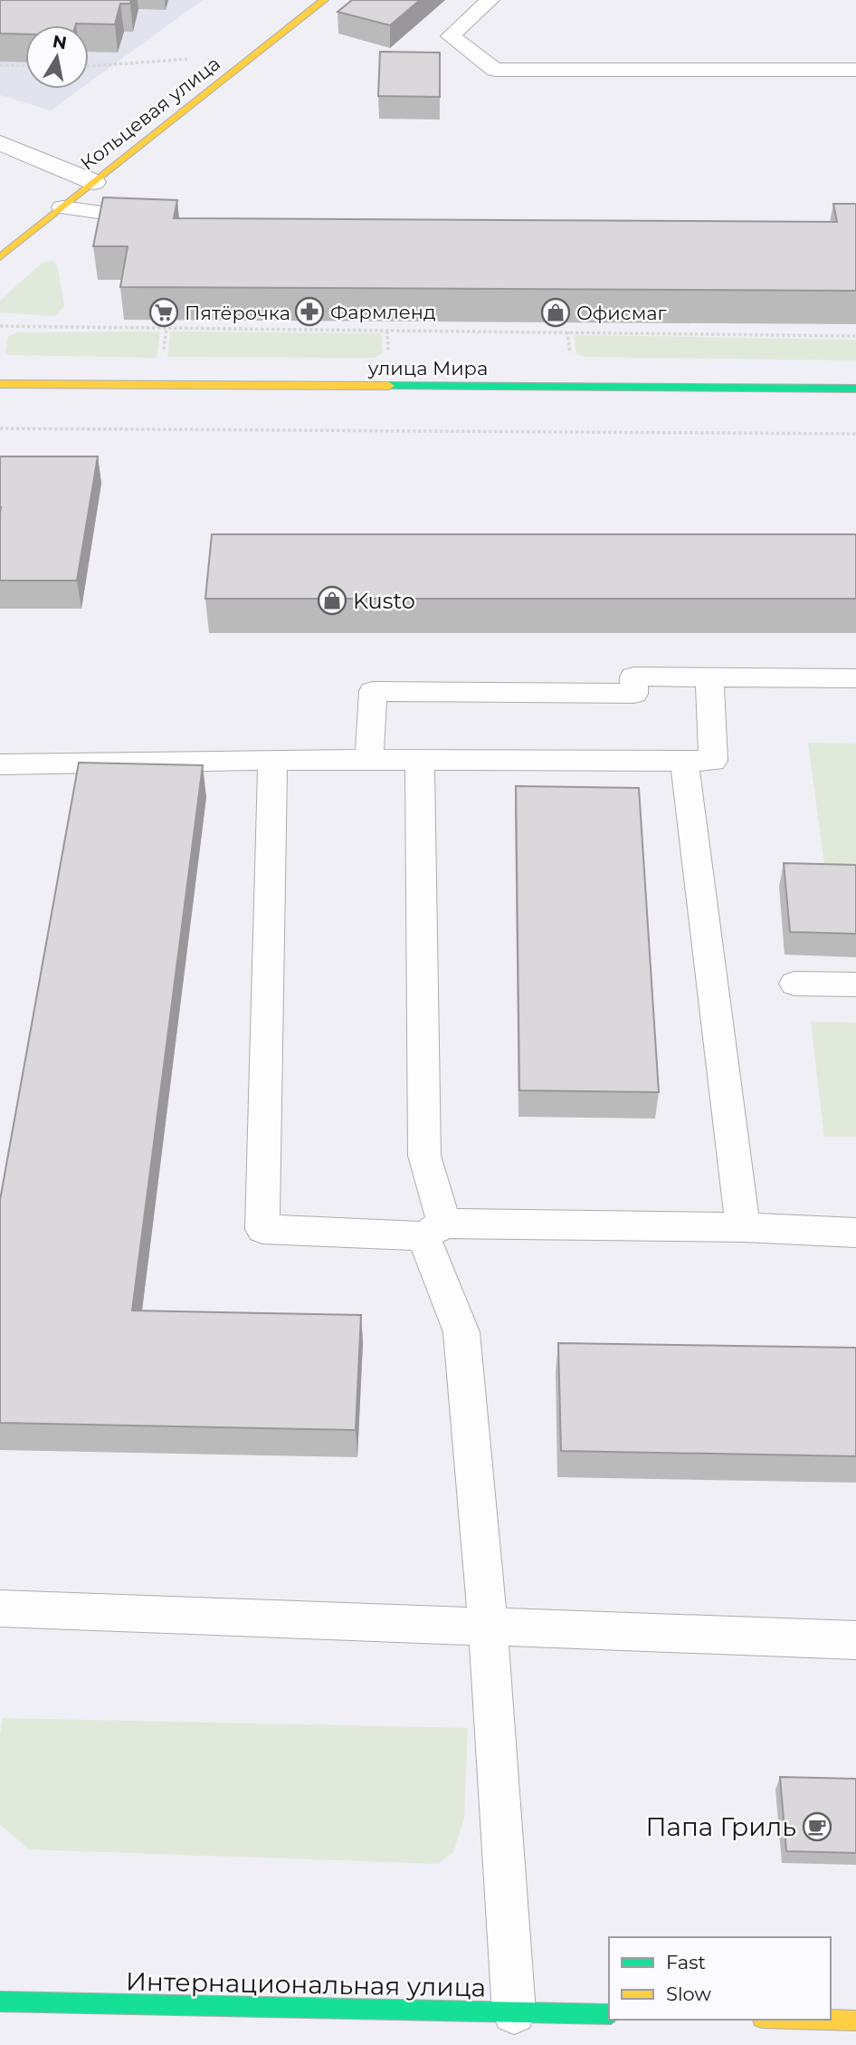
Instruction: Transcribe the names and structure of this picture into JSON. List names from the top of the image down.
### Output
{
  "streets": {
    "main road": ["Кольцевая улица", "улица Мира", "Интернациональная улица"]
  },
  "places": {
    "pharmacy": ["Фармленд"],
    "supermarket": ["Пятёрочка"],
    "shop": ["Офисмаг", "Kusto"],
    "cafe": ["Папа Гриль"]
  },
  "legend": ["Fast", "Slow"],
  "north": "top"
}
